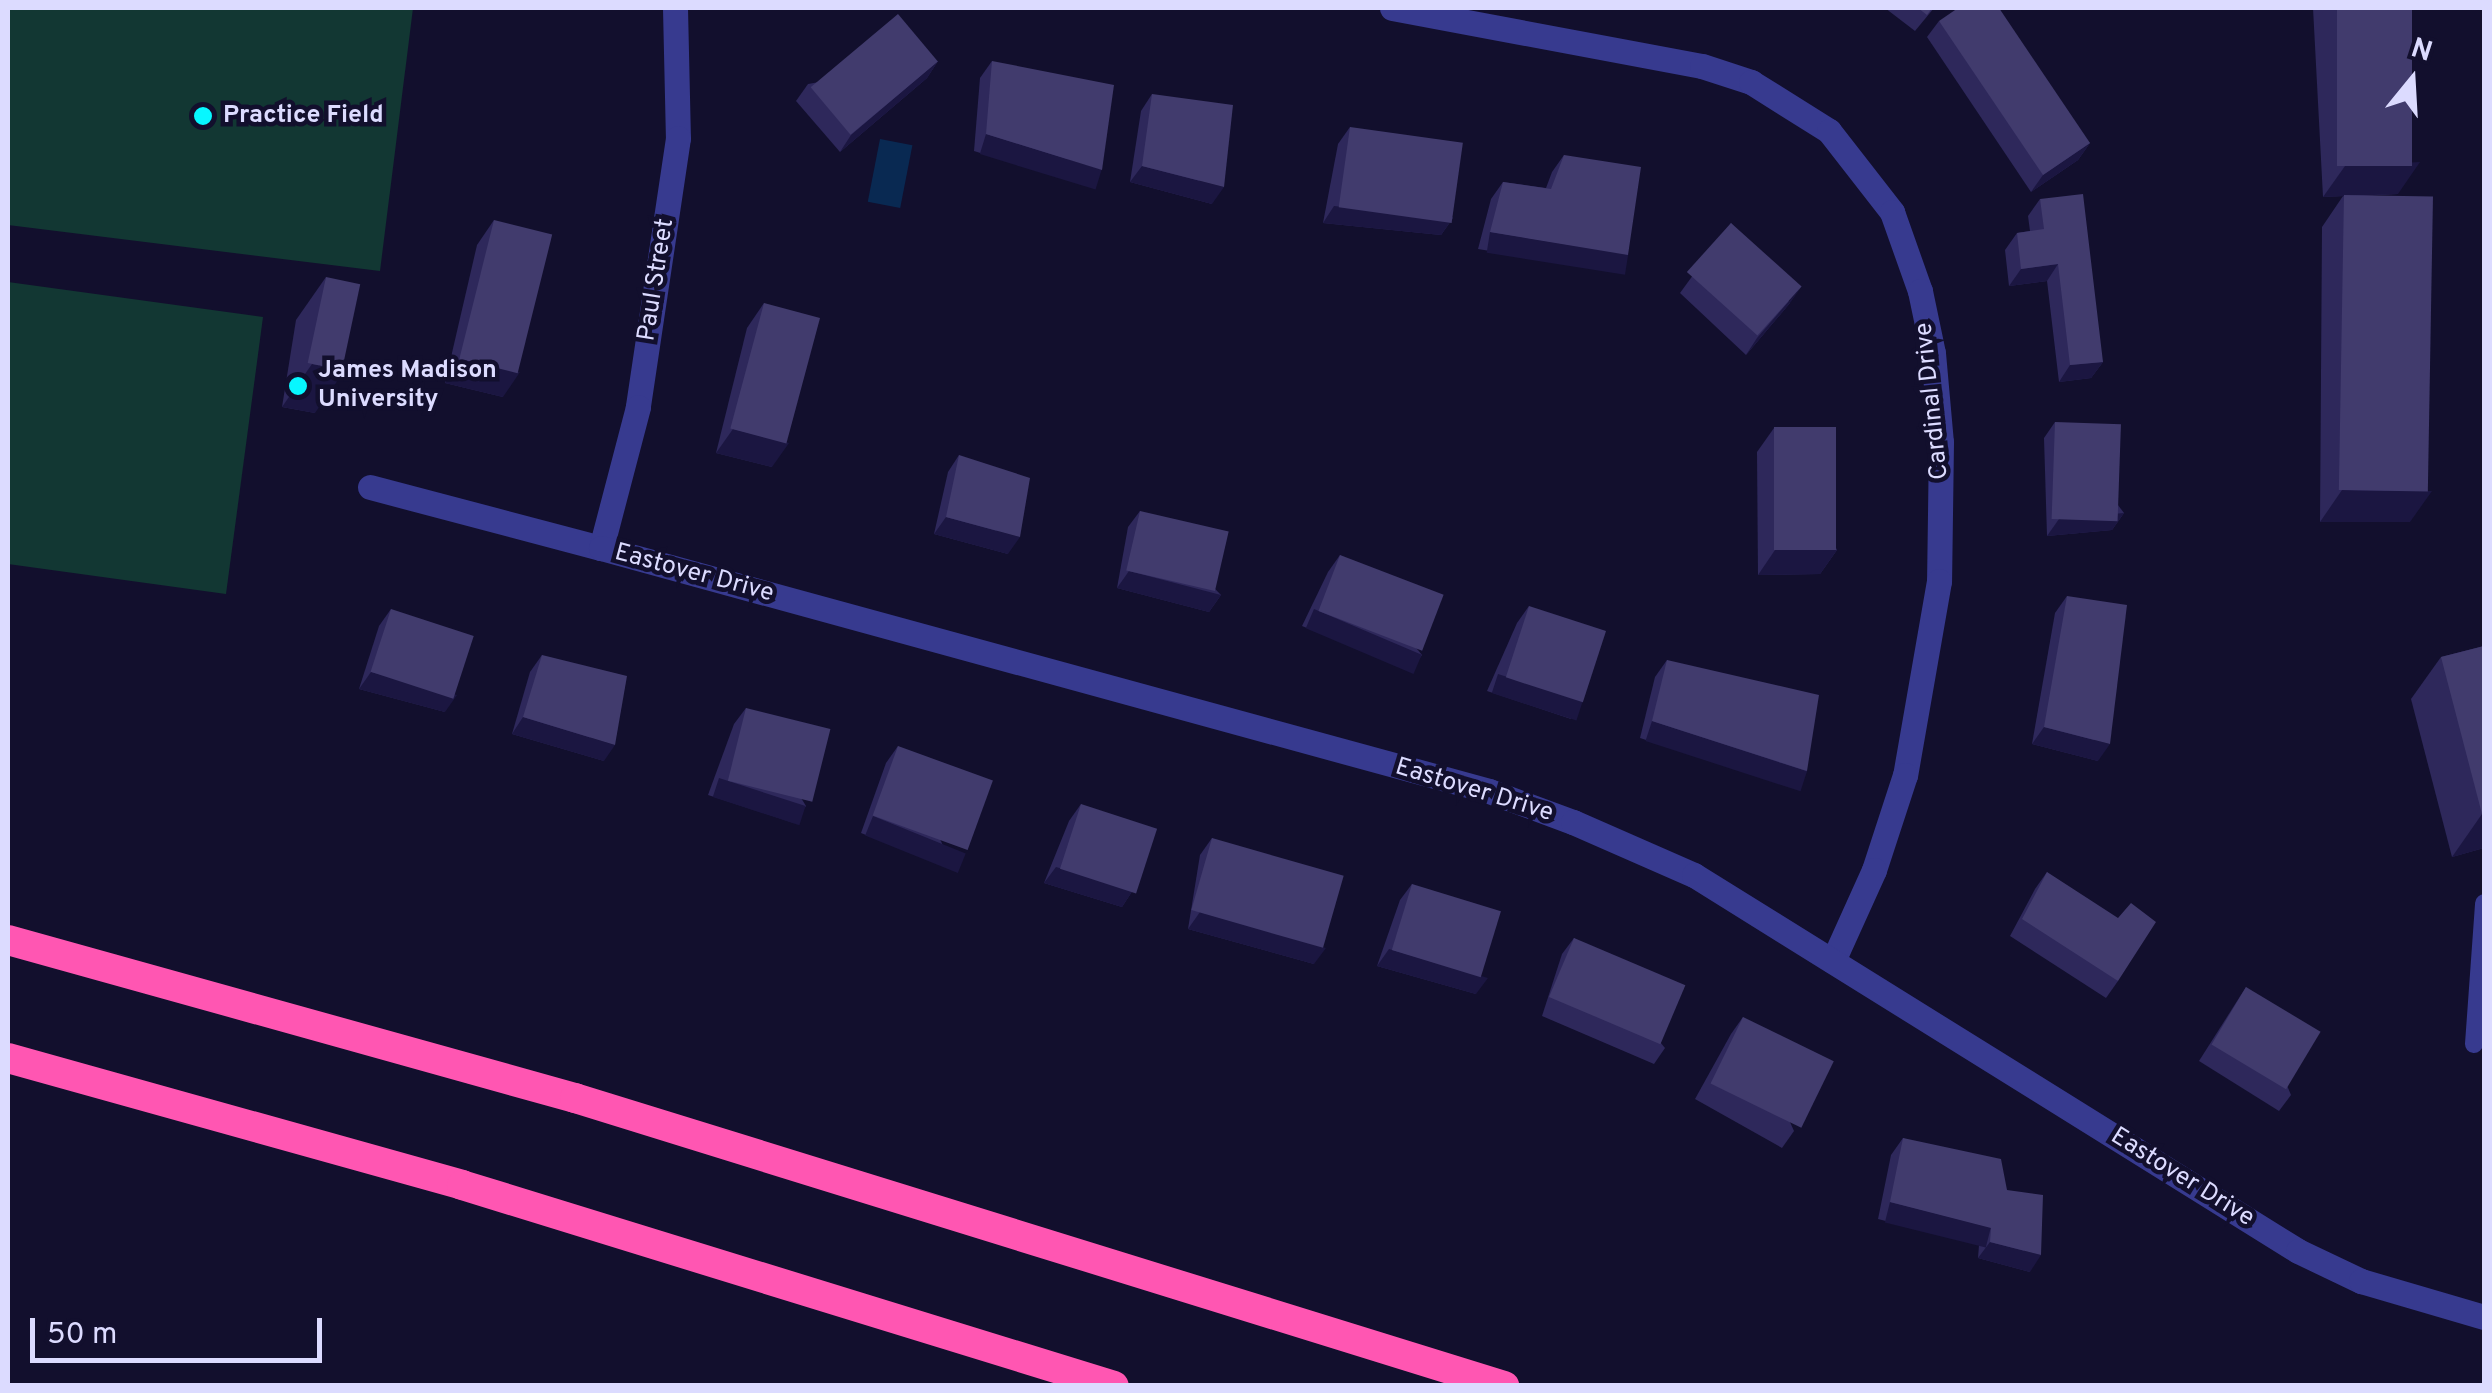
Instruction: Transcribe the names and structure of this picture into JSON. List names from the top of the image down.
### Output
{
  "streets": {
    "street": ["Paul Street", "Cardinal Drive", "Eastover Drive"]
  },
  "crossings": [
    ["Paul Street", "Eastover Drive"],
    ["Cardinal Drive", "Eastover Drive"]
  ],
  "places": ["Practice Field", "James Madison University"],
  "scale_bar": "50 m",
  "north": "top"
}
